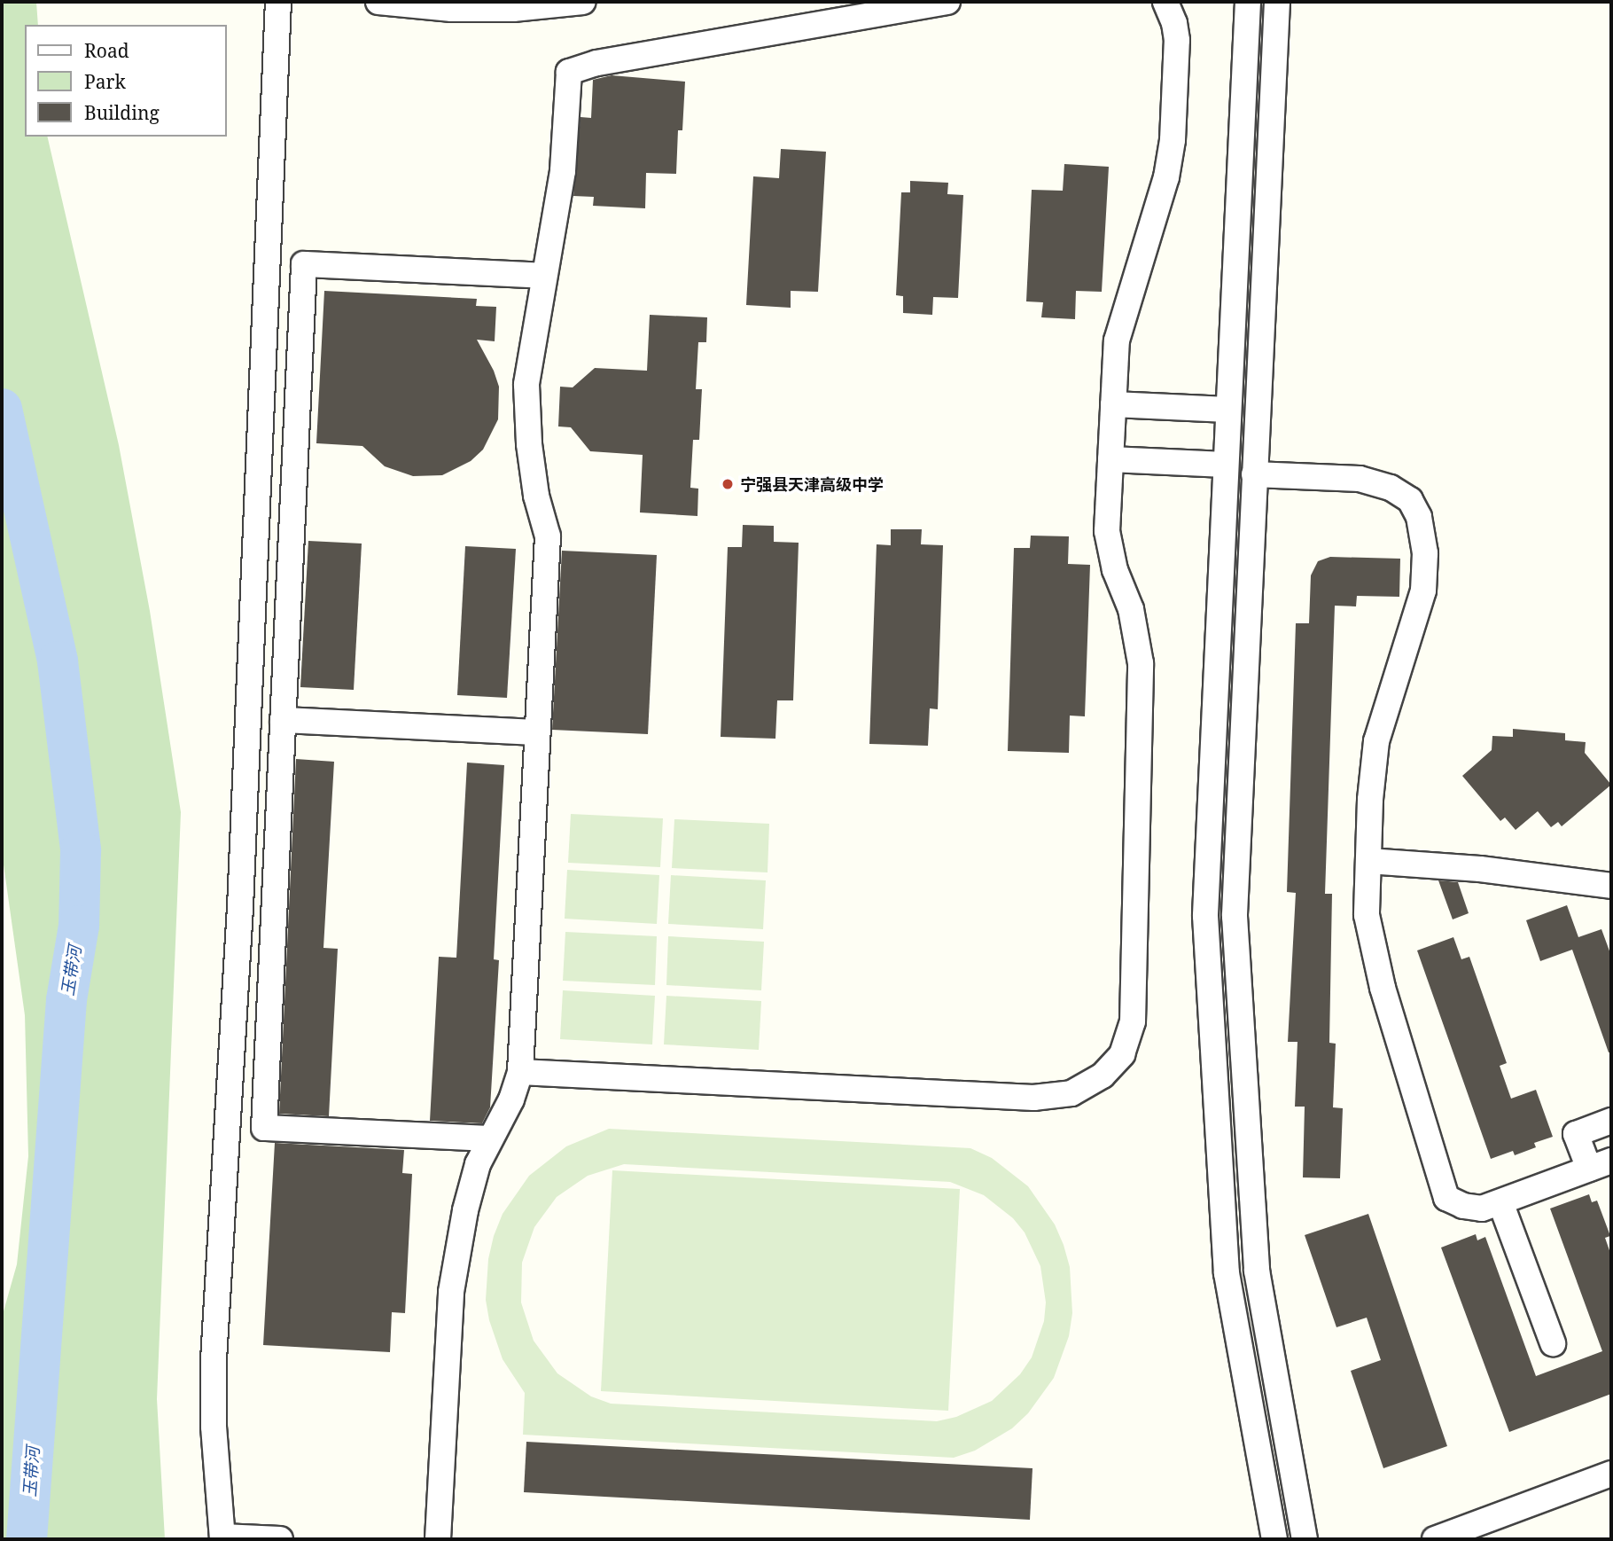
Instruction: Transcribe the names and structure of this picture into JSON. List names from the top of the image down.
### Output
{
  "water": ["玉带河"],
  "places": ["宁强县天津高级中学"],
  "legend": ["Road", "Park", "Building"]
}
